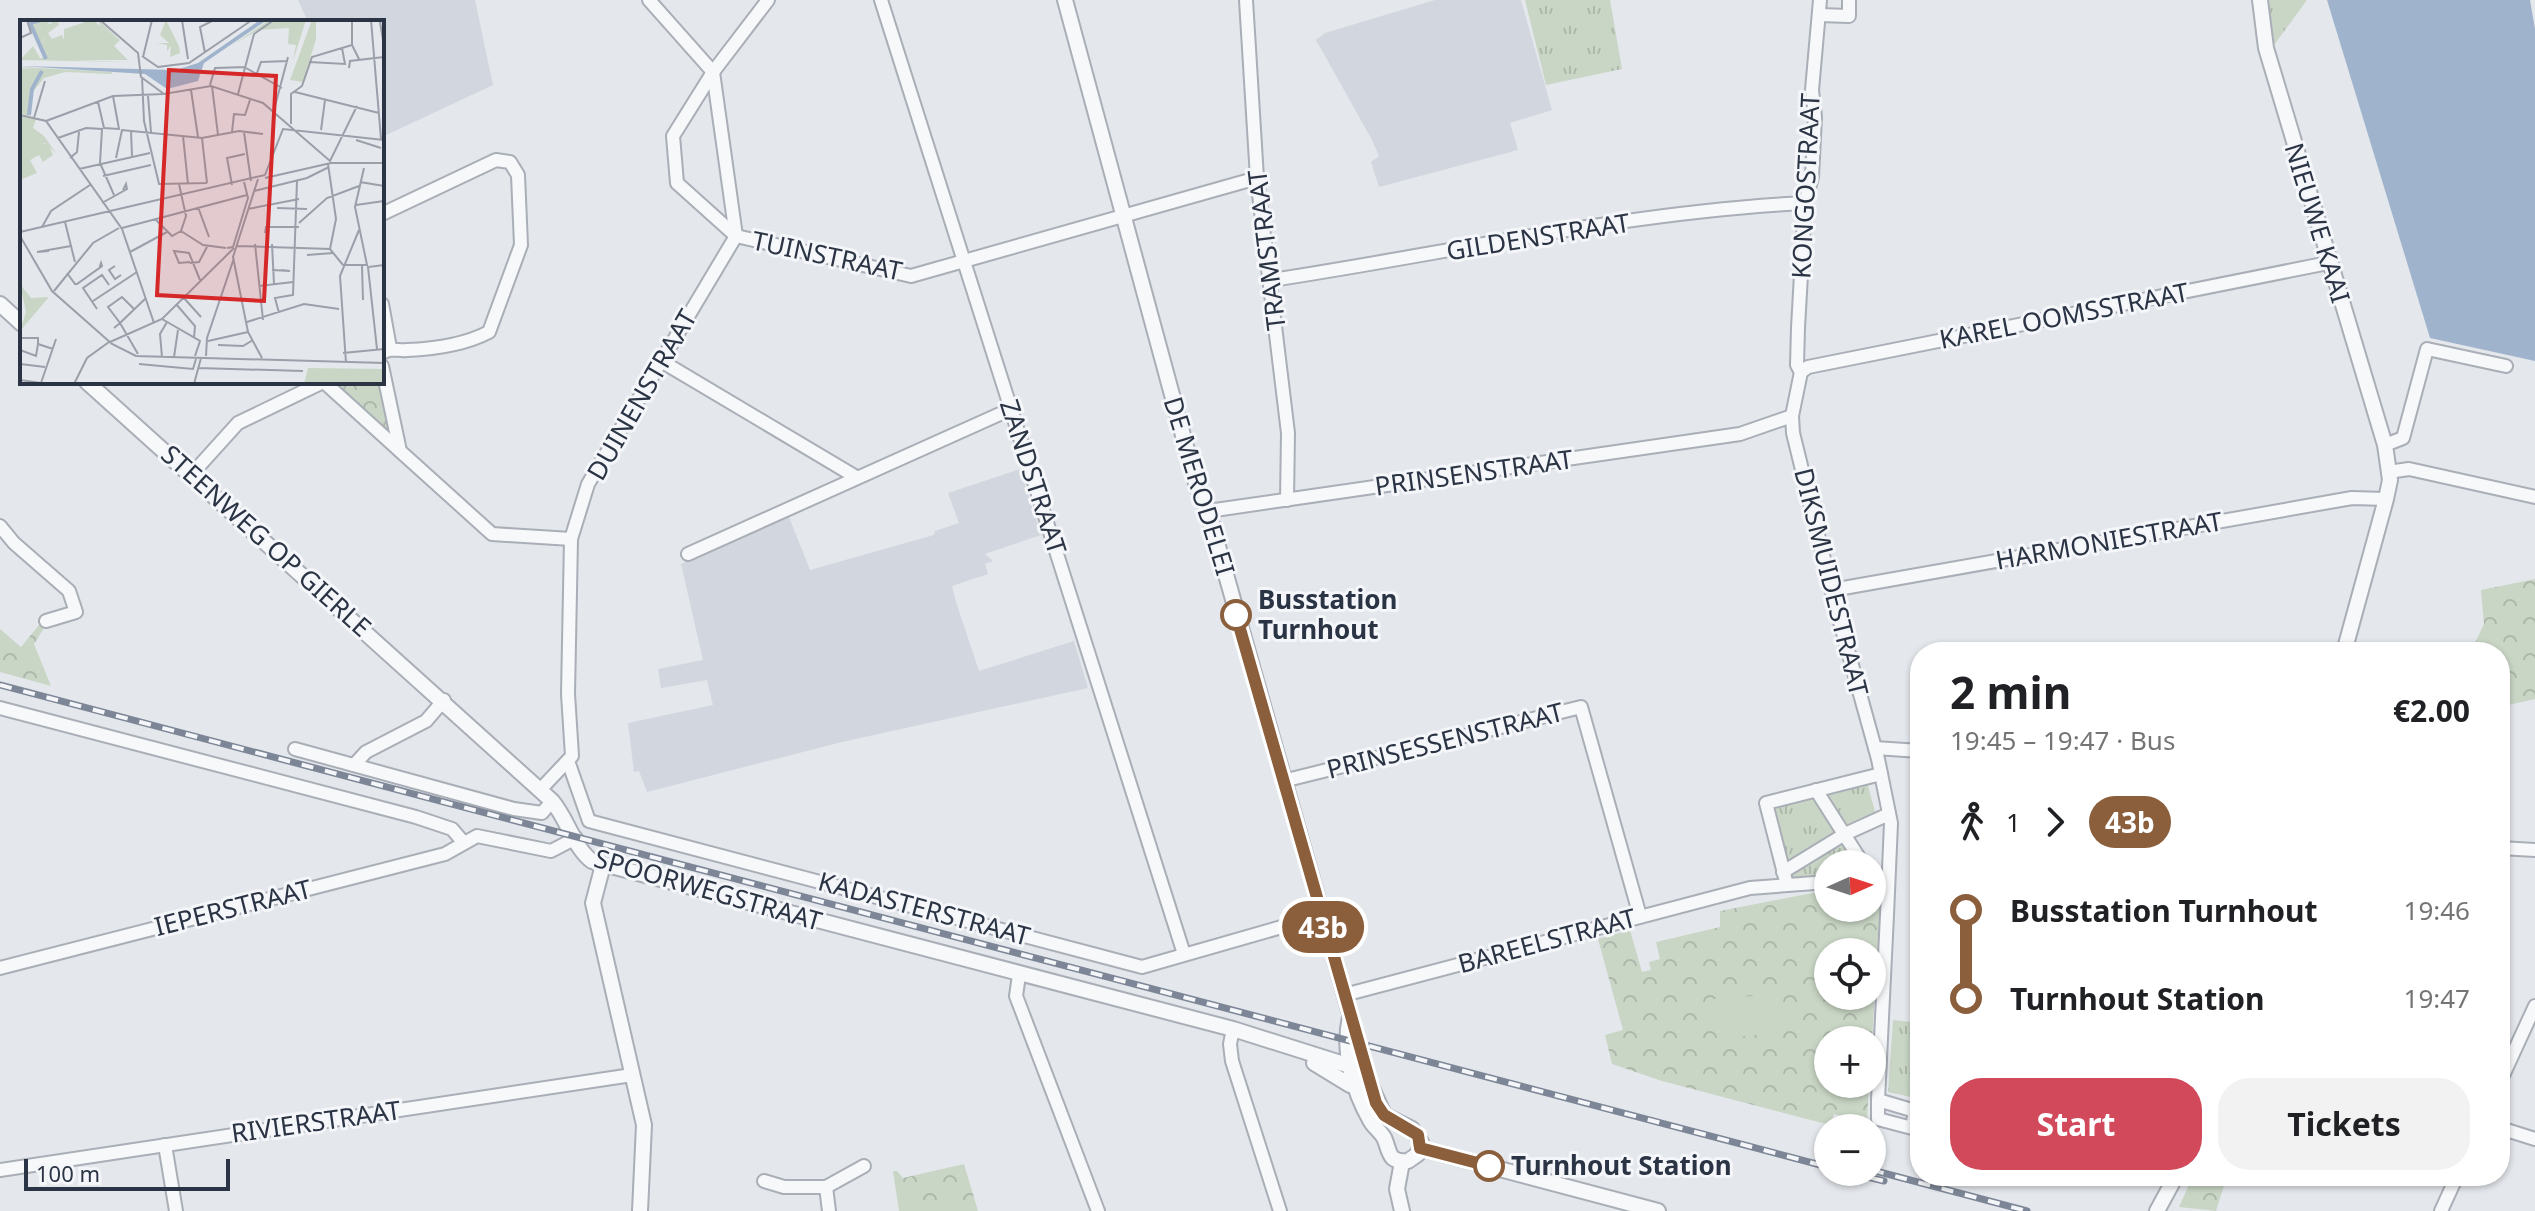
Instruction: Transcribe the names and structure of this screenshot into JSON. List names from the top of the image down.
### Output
{
  "streets": {
    "street": [
      "KONGOSTRAAT",
      "NIEUWE KAAI",
      "GILDENSTRAAT",
      "TRAMSTRAAT",
      "TUINSTRAAT",
      "KAREL OOMSSTRAAT",
      "DUINENSTRAAT",
      "PRINSENSTRAAT",
      "ZANDSTRAAT",
      "DE MERODELEI",
      "STEENWEG OP GIERLE",
      "HARMONIESTRAAT",
      "DIKSMUIDESTRAAT",
      "PRINSESSENSTRAAT",
      "SPOORWEGSTRAAT",
      "IEPERSTRAAT",
      "KADASTERSTRAAT",
      "BAREELSTRAAT",
      "RIVIERSTRAAT"
    ]
  },
  "crossings": [
    ["KONGOSTRAAT", "GILDENSTRAAT"],
    ["KONGOSTRAAT", "KAREL OOMSSTRAAT"],
    ["KONGOSTRAAT", "PRINSENSTRAAT"],
    ["KONGOSTRAAT", "DIKSMUIDESTRAAT"],
    ["NIEUWE KAAI", "KAREL OOMSSTRAAT"],
    ["NIEUWE KAAI", "HARMONIESTRAAT"],
    ["GILDENSTRAAT", "TRAMSTRAAT"],
    ["TRAMSTRAAT", "TUINSTRAAT"],
    ["TRAMSTRAAT", "PRINSENSTRAAT"],
    ["TUINSTRAAT", "DUINENSTRAAT"],
    ["TUINSTRAAT", "ZANDSTRAAT"],
    ["TUINSTRAAT", "DE MERODELEI"],
    ["DUINENSTRAAT", "KADASTERSTRAAT"],
    ["PRINSENSTRAAT", "DE MERODELEI"],
    ["PRINSENSTRAAT", "DIKSMUIDESTRAAT"],
    ["ZANDSTRAAT", "KADASTERSTRAAT"],
    ["DE MERODELEI", "PRINSESSENSTRAAT"],
    ["DE MERODELEI", "SPOORWEGSTRAAT"],
    ["DE MERODELEI", "KADASTERSTRAAT"],
    ["DE MERODELEI", "BAREELSTRAAT"],
    ["STEENWEG OP GIERLE", "SPOORWEGSTRAAT"],
    ["HARMONIESTRAAT", "DIKSMUIDESTRAAT"],
    ["PRINSESSENSTRAAT", "BAREELSTRAAT"],
    ["SPOORWEGSTRAAT", "IEPERSTRAAT"]
  ],
  "places": ["Busstation Turnhout", "Turnhout Station"],
  "lines": ["bus line 43b"],
  "scale_bar": "100 m",
  "north": "right",
  "page": {
    "on_map": "43b",
    "heading": ["2 min", "19:45 – 19:47 · Bus", "€2.00"],
    "legs": ["1", "43b"],
    "map_buttons": ["+", "−"],
    "list": [
      {
        "name": "Busstation Turnhout",
        "value": "19:46"
      },
      {
        "name": "Turnhout Station",
        "value": "19:47"
      }
    ],
    "buttons": ["Start", "Tickets"],
    "scale": "100 m"
  }
}
